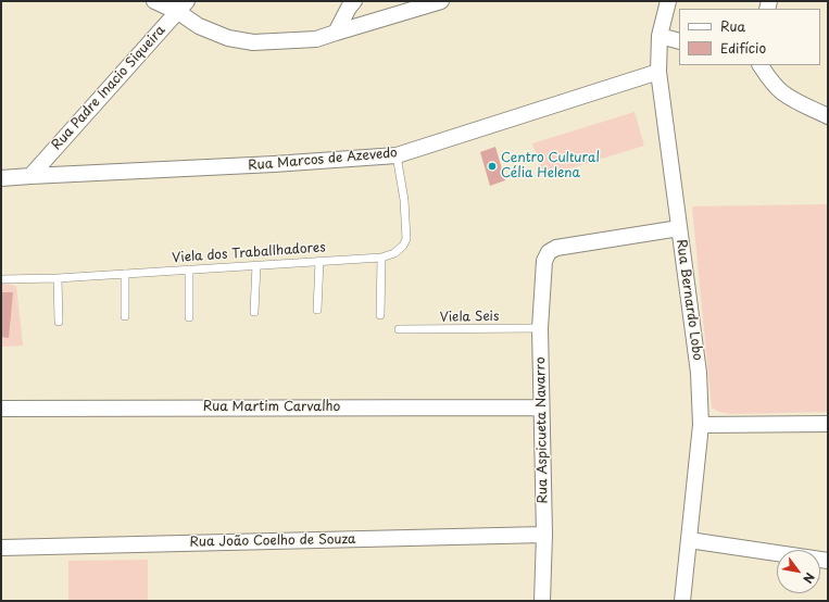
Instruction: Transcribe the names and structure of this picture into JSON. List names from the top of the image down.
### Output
{
  "streets": {
    "street": [
      "Rua Padre Inacio Siqueira",
      "Rua Marcos de Azevedo",
      "Rua Bernardo Lobo",
      "Rua Martim Carvalho",
      "Rua Aspicueta Navarro",
      "Rua João Coelho de Souza"
    ],
    "lane": ["Viela dos Traballhadores", "Viela Seis"]
  },
  "crossings": [
    ["Rua Padre Inacio Siqueira", "Rua Marcos de Azevedo"],
    ["Rua Marcos de Azevedo", "Viela dos Traballhadores"],
    ["Rua Marcos de Azevedo", "Rua Bernardo Lobo"],
    ["Rua Bernardo Lobo", "Rua Aspicueta Navarro"],
    ["Viela Seis", "Rua Aspicueta Navarro"],
    ["Rua Martim Carvalho", "Rua Aspicueta Navarro"],
    ["Rua Aspicueta Navarro", "Rua João Coelho de Souza"]
  ],
  "places": ["Centro Cultural Célia Helena"],
  "legend": ["Rua", "Edifício"],
  "north": "bottom right"
}
